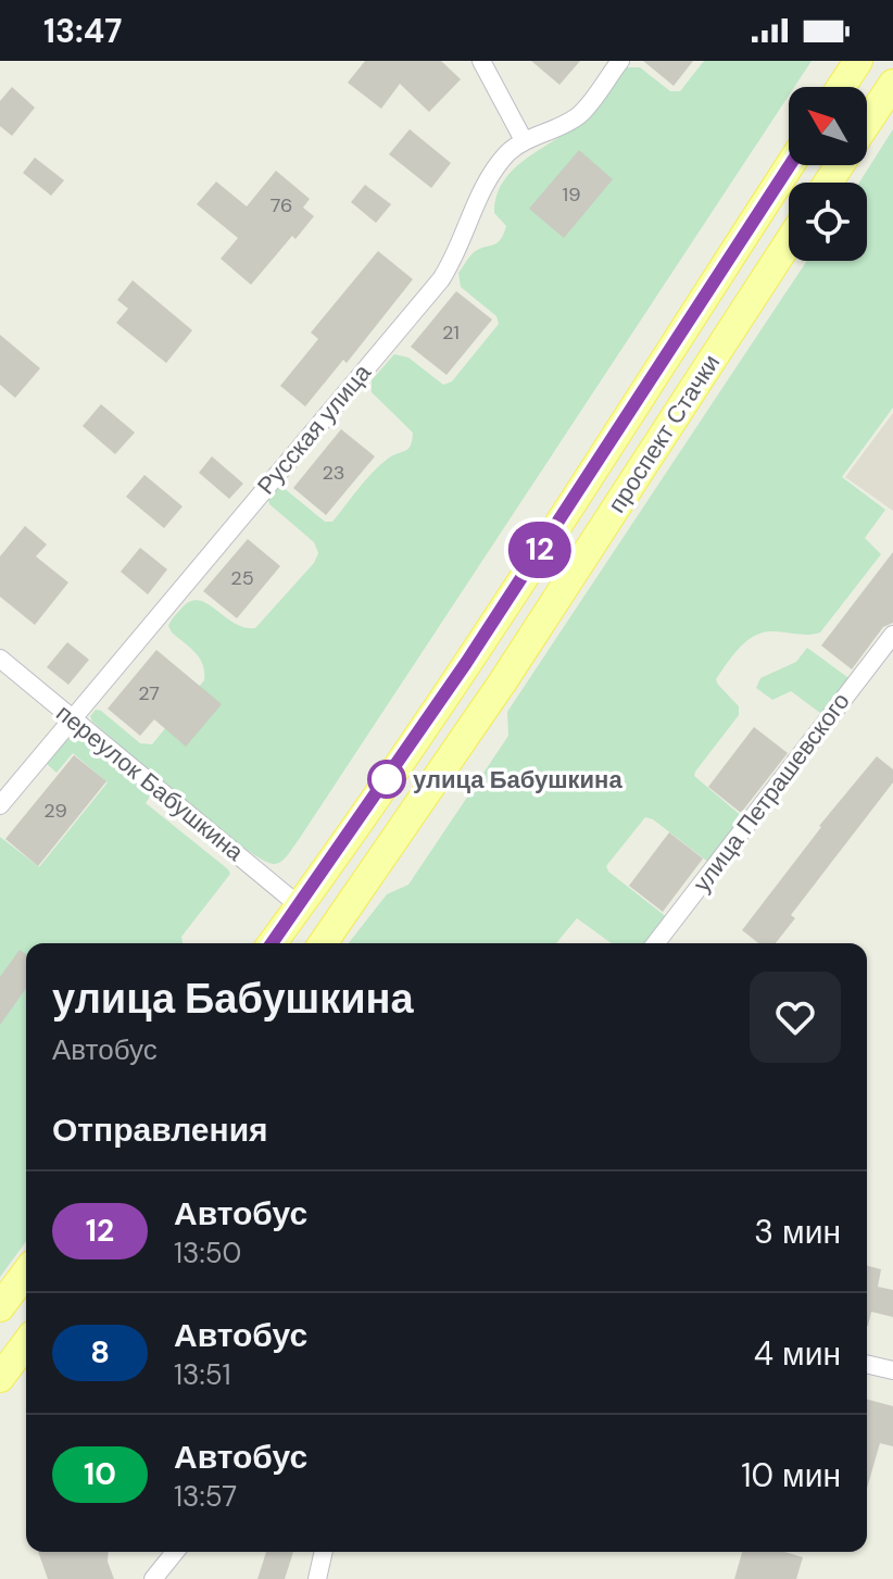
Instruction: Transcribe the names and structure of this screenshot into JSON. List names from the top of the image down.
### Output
{
  "streets": {
    "main road": ["проспект Стачки"],
    "street": ["Русская улица", "переулок Бабушкина", "улица Петрашевского"]
  },
  "crossings": [
    ["Русская улица", "переулок Бабушкина"],
    ["проспект Стачки", "переулок Бабушкина"]
  ],
  "places": ["улица Бабушкина"],
  "lines": ["bus line 12"],
  "house_numbers": [
    "19",
    "76",
    "21",
    "23",
    "25",
    "27",
    "29"
  ],
  "north": "top left",
  "page": {
    "status": "13:47",
    "on_map": "12",
    "heading": [
      ["улица Бабушкина", "Автобус"],
      "Отправления"
    ],
    "list": [
      {
        "mark": "12",
        "name": "Автобус",
        "note": "13:50",
        "value": "3 мин"
      },
      {
        "mark": "8",
        "name": "Автобус",
        "note": "13:51",
        "value": "4 мин"
      },
      {
        "mark": "10",
        "name": "Автобус",
        "note": "13:57",
        "value": "10 мин"
      }
    ]
  }
}
